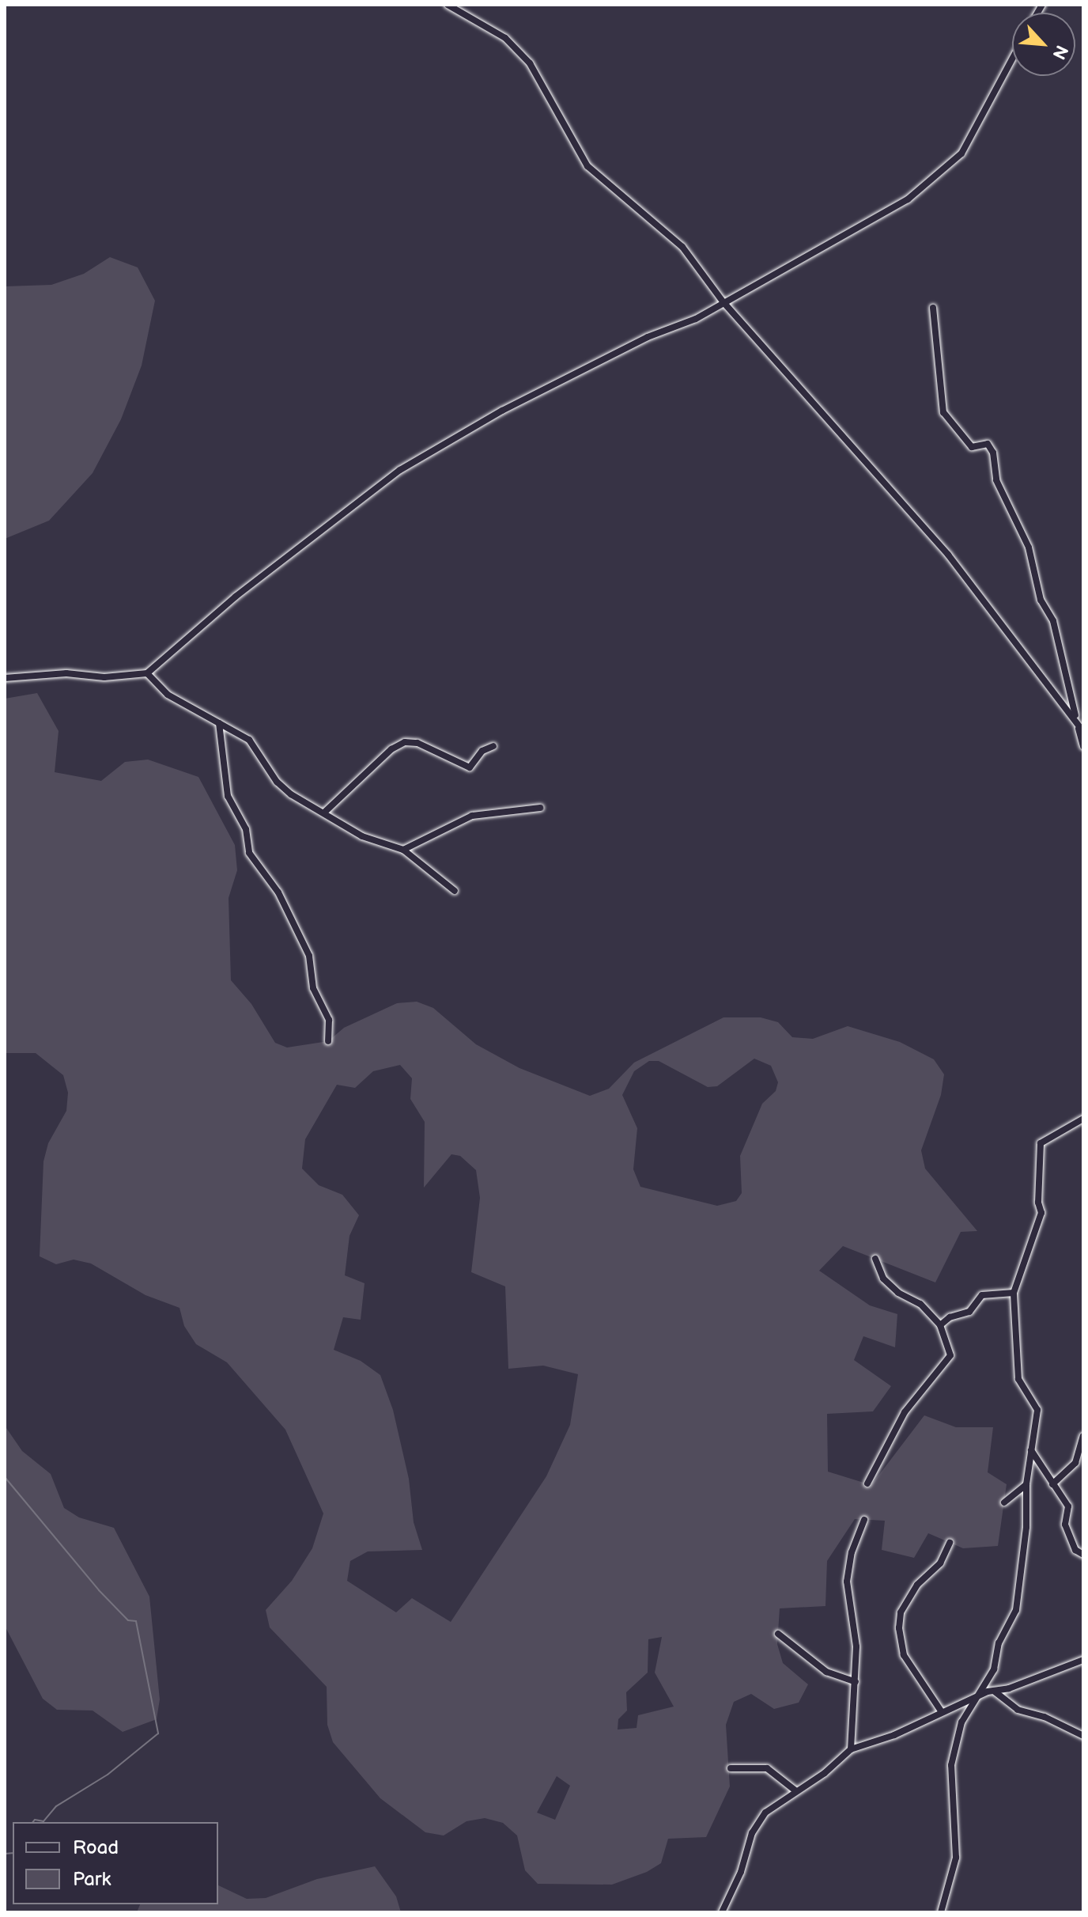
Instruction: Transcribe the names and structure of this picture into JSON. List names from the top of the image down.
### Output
{
  "legend": ["Road", "Park"],
  "north": "bottom right"
}
